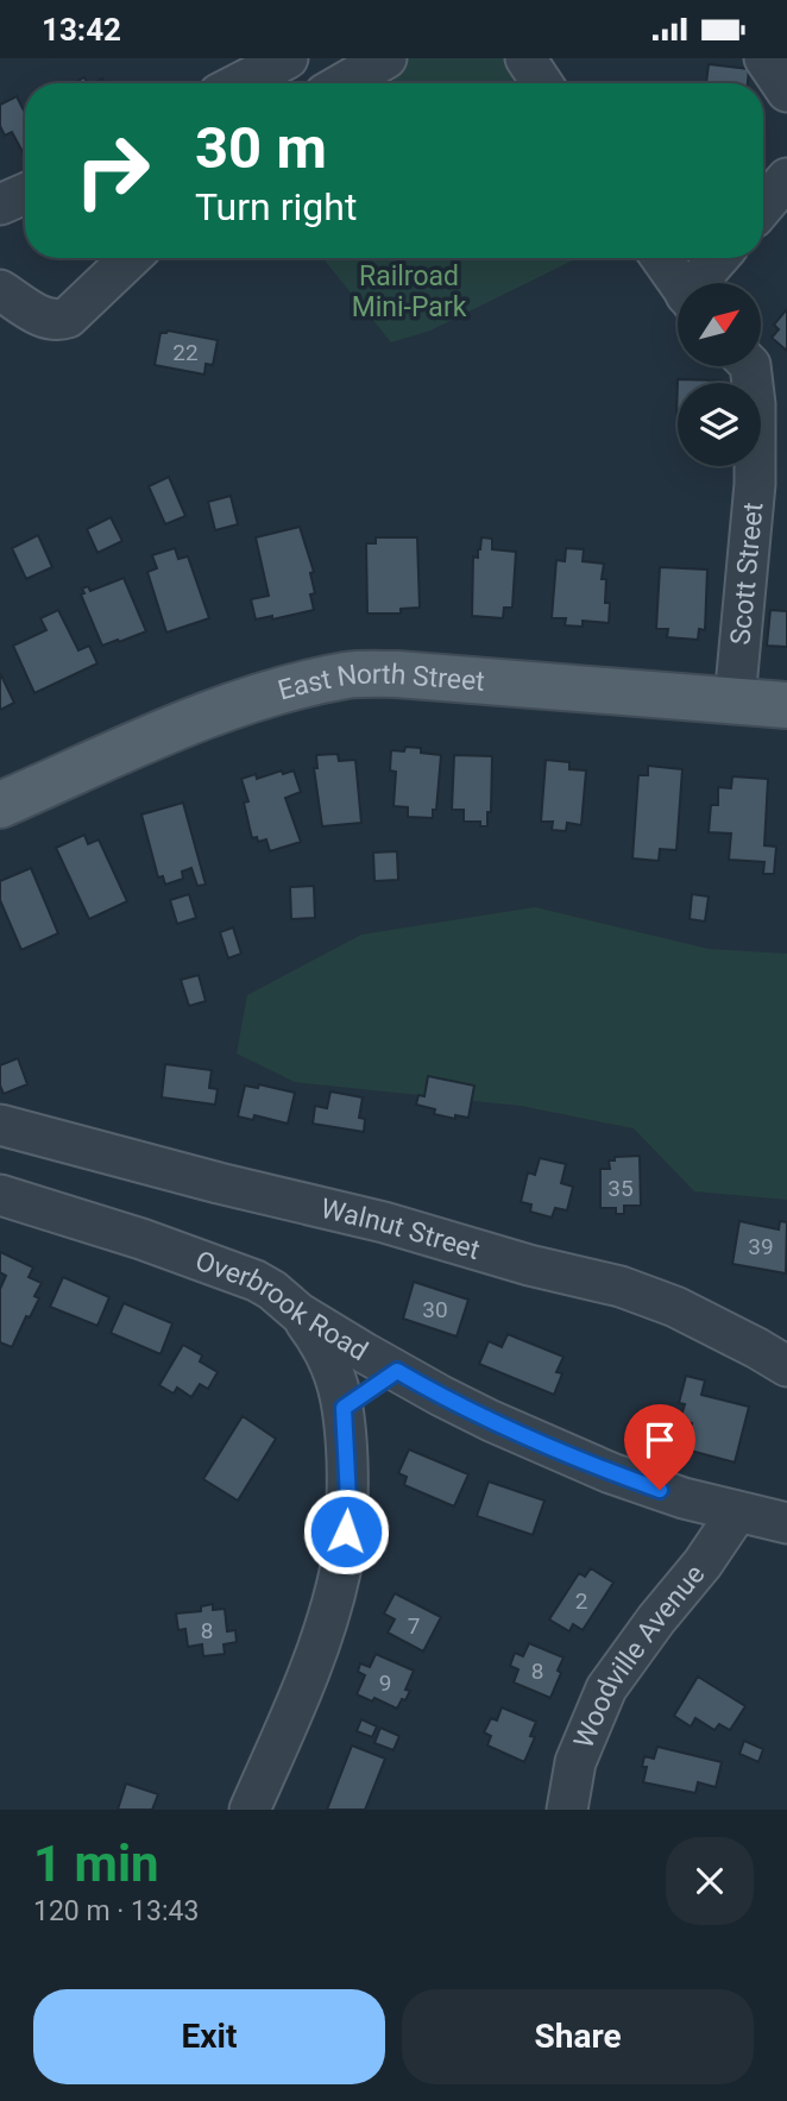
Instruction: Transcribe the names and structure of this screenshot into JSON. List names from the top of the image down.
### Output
{
  "streets": {
    "main road": ["East North Street"],
    "street": [
      "Scott Street",
      "Walnut Street",
      "Overbrook Road",
      "Woodville Avenue"
    ]
  },
  "crossings": [
    ["Scott Street", "East North Street"],
    ["Overbrook Road", "Woodville Avenue"]
  ],
  "parks": ["Railroad Mini-Park"],
  "house_numbers": [
    "22",
    "35",
    "39",
    "30",
    "2",
    "7",
    "8",
    "8",
    "9"
  ],
  "north": "top right",
  "page": {
    "status": "13:42",
    "turn": ["30 m", "Turn right"],
    "heading": ["1 min", "120 m · 13:43"],
    "buttons": ["Exit", "Share"]
  }
}
